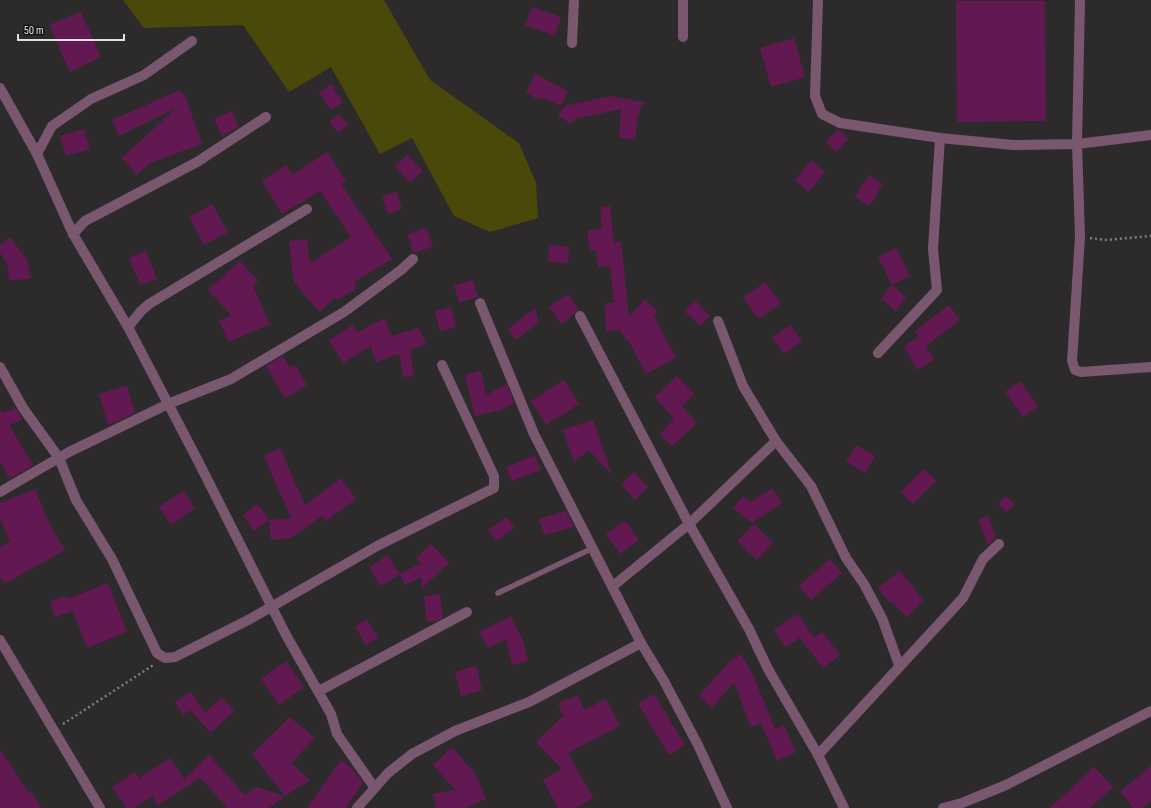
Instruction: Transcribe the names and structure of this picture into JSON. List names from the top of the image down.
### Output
{
  "scale_bar": "50 m"
}
